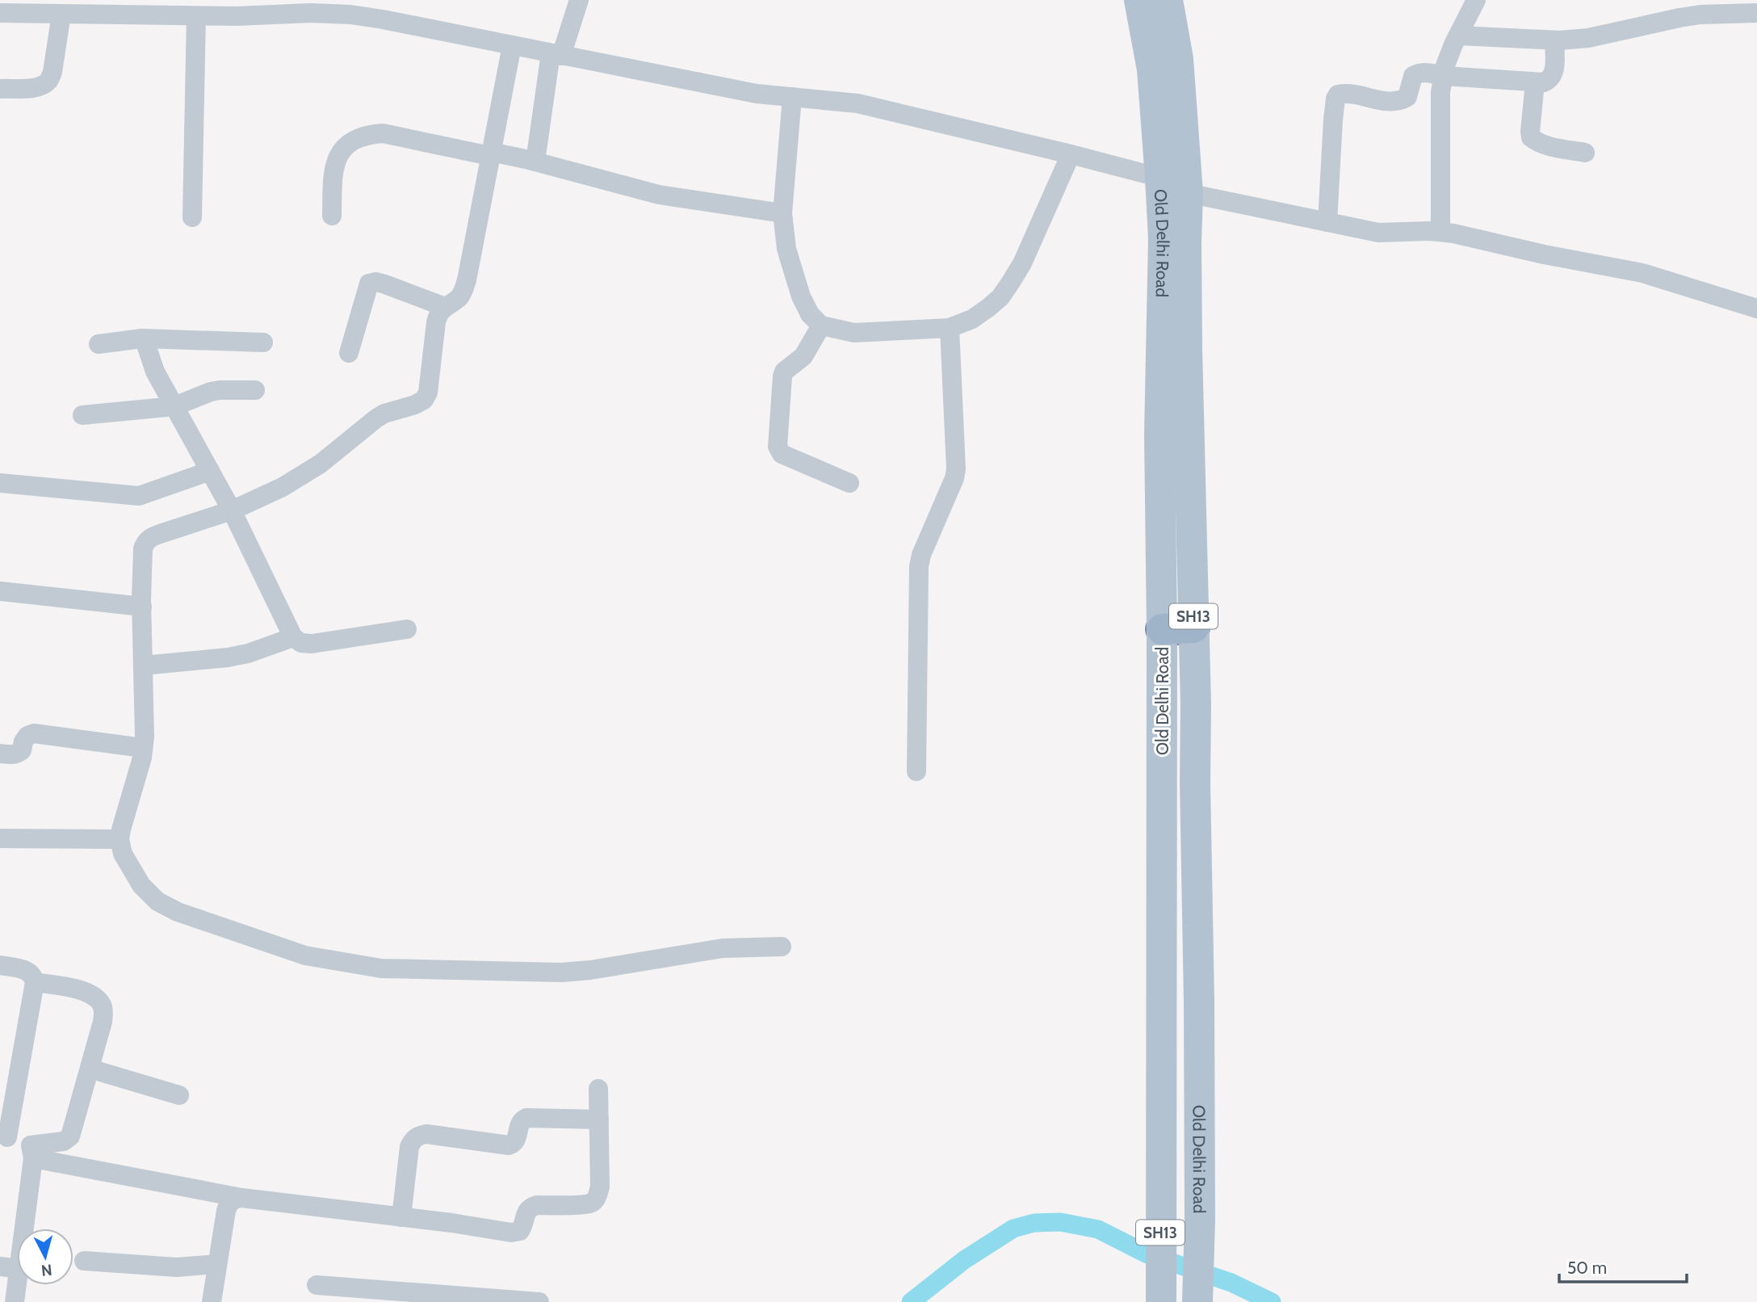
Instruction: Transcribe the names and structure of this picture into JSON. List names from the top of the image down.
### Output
{
  "streets": {
    "main road": ["Old Delhi Road", "SH13"]
  },
  "scale_bar": "50 m",
  "north": "bottom"
}
